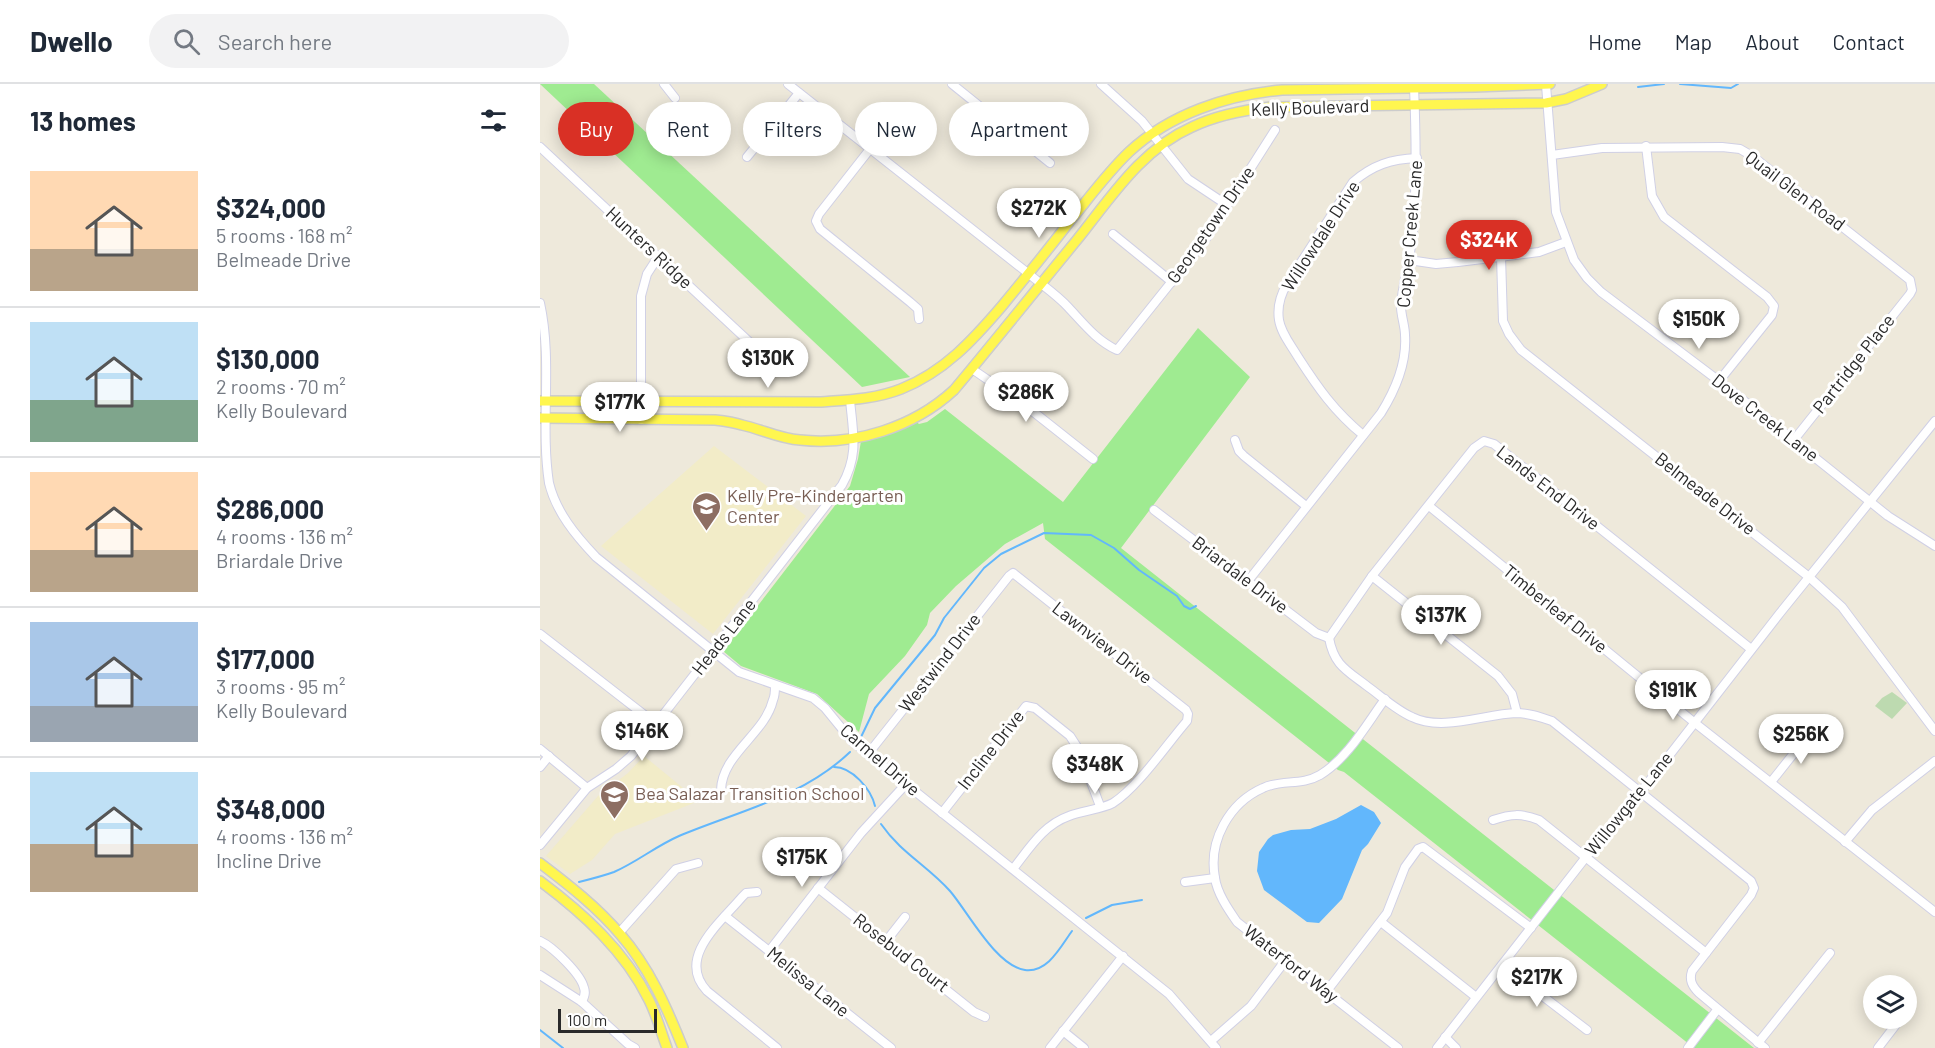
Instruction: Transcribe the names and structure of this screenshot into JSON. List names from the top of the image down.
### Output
{
  "streets": {
    "main road": ["Kelly Boulevard"],
    "street": [
      "Quail Glen Road",
      "Georgetown Drive",
      "Copper Creek Lane",
      "Willowdale Drive",
      "Hunters Ridge",
      "Partridge Place",
      "Dove Creek Lane",
      "Lands End Drive",
      "Belmeade Drive",
      "Briardale Drive",
      "Timberleaf Drive",
      "Heads Lane",
      "Lawnview Drive",
      "Westwind Drive",
      "Incline Drive",
      "Carmel Drive",
      "Willowgate Lane",
      "Rosebud Court",
      "Waterford Way",
      "Melissa Lane"
    ]
  },
  "crossings": [
    ["Kelly Boulevard", "Georgetown Drive"],
    ["Kelly Boulevard", "Copper Creek Lane"],
    ["Kelly Boulevard", "Dove Creek Lane"],
    ["Kelly Boulevard", "Heads Lane"],
    ["Kelly Boulevard", "Carmel Drive"],
    ["Quail Glen Road", "Partridge Place"],
    ["Quail Glen Road", "Dove Creek Lane"],
    ["Copper Creek Lane", "Willowdale Drive"],
    ["Copper Creek Lane", "Briardale Drive"],
    ["Partridge Place", "Dove Creek Lane"],
    ["Dove Creek Lane", "Willowgate Lane"],
    ["Lands End Drive", "Briardale Drive"],
    ["Lands End Drive", "Timberleaf Drive"],
    ["Lands End Drive", "Willowgate Lane"],
    ["Belmeade Drive", "Willowgate Lane"],
    ["Timberleaf Drive", "Willowgate Lane"],
    ["Heads Lane", "Carmel Drive"],
    ["Lawnview Drive", "Westwind Drive"],
    ["Lawnview Drive", "Incline Drive"],
    ["Westwind Drive", "Carmel Drive"],
    ["Incline Drive", "Carmel Drive"]
  ],
  "places": {
    "school or university": ["Kelly Pre-Kindergarten Center", "Bea Salazar Transition School"]
  },
  "scale_bar": "100 m",
  "page": {
    "header": "Dwello",
    "search": "Search here",
    "nav": [
      "Home",
      "Map",
      "About",
      "Contact"
    ],
    "heading": "13 homes",
    "chip": [
      "Buy",
      "Rent",
      "Filters",
      "New",
      "Apartment"
    ],
    "list": [
      {
        "name": "$324,000",
        "note": "5 rooms · 168 m² · Belmeade Drive"
      },
      {
        "name": "$130,000",
        "note": "2 rooms · 70 m² · Kelly Boulevard"
      },
      {
        "name": "$286,000",
        "note": "4 rooms · 136 m² · Briardale Drive"
      },
      {
        "name": "$177,000",
        "note": "3 rooms · 95 m² · Kelly Boulevard"
      },
      {
        "name": "$348,000",
        "note": "4 rooms · 136 m² · Incline Drive"
      }
    ],
    "price": [
      "$272K",
      "$324K",
      "$150K",
      "$130K",
      "$286K",
      "$177K",
      "$137K",
      "$191K",
      "$146K",
      "$256K",
      "$348K",
      "$175K",
      "$217K"
    ],
    "scale": "100 m"
  }
}
